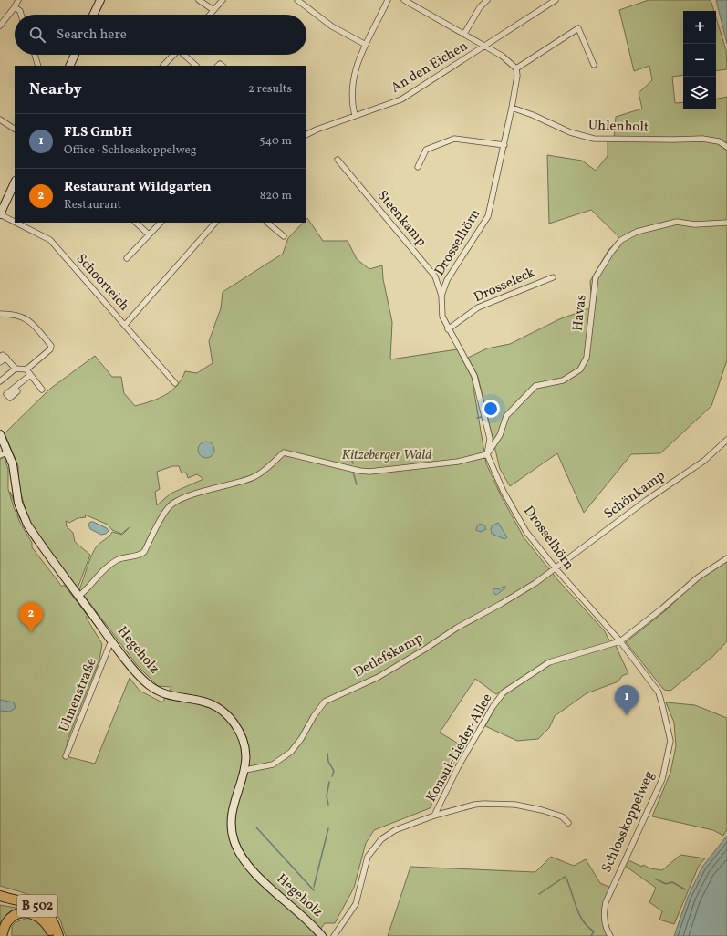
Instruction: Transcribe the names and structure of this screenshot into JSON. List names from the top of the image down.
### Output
{
  "streets": {
    "highway": ["B 502"],
    "street": [
      "An den Eichen",
      "Uhlenholt",
      "Steenkamp",
      "Drosselhörn",
      "Schoorteich",
      "Drosseleck",
      "Havas",
      "Schönkamp",
      "Hegeholz",
      "Detlefskamp",
      "Ulmenstraße",
      "Konsul-Lieder-Allee",
      "Schlosskoppelweg"
    ]
  },
  "crossings": [
    ["Uhlenholt", "Drosselhörn"],
    ["Steenkamp", "Drosselhörn"],
    ["Drosselhörn", "Drosseleck"],
    ["Drosselhörn", "Havas"],
    ["Drosselhörn", "Schönkamp"],
    ["Drosselhörn", "Detlefskamp"],
    ["Drosselhörn", "Konsul-Lieder-Allee"],
    ["Drosselhörn", "Schlosskoppelweg"],
    ["Schönkamp", "Detlefskamp"],
    ["Hegeholz", "Detlefskamp"],
    ["Hegeholz", "Ulmenstraße"],
    ["Konsul-Lieder-Allee", "Schlosskoppelweg"]
  ],
  "parks": ["Kitzeberger Wald"],
  "page": {
    "map_buttons": ["+", "−"],
    "search": "Search here",
    "heading": ["Nearby", "2 results"],
    "list": [
      {
        "mark": "1",
        "name": "FLS GmbH",
        "note": "Office · Schlosskoppelweg",
        "value": "540 m"
      },
      {
        "mark": "2",
        "name": "Restaurant Wildgarten",
        "note": "Restaurant",
        "value": "820 m"
      }
    ],
    "pins": ["2", "1"]
  }
}
